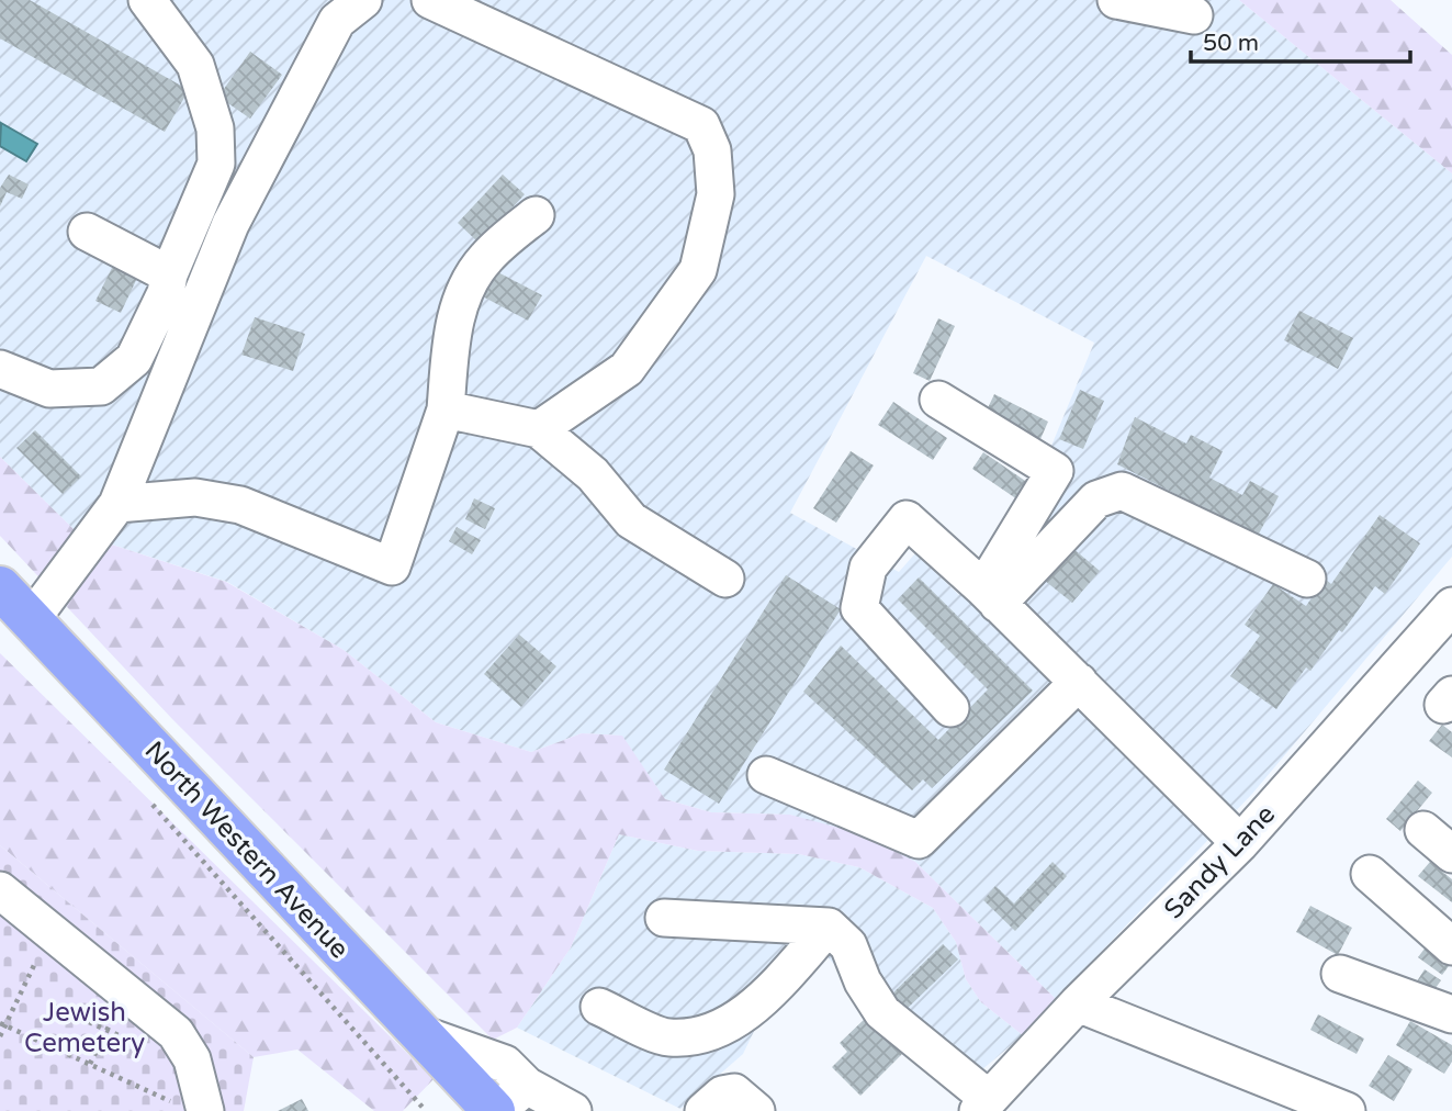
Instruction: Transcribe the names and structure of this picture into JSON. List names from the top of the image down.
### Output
{
  "streets": {
    "highway": ["North Western Avenue"],
    "street": ["Sandy Lane"]
  },
  "parks": ["Jewish Cemetery"],
  "scale_bar": "50 m"
}
